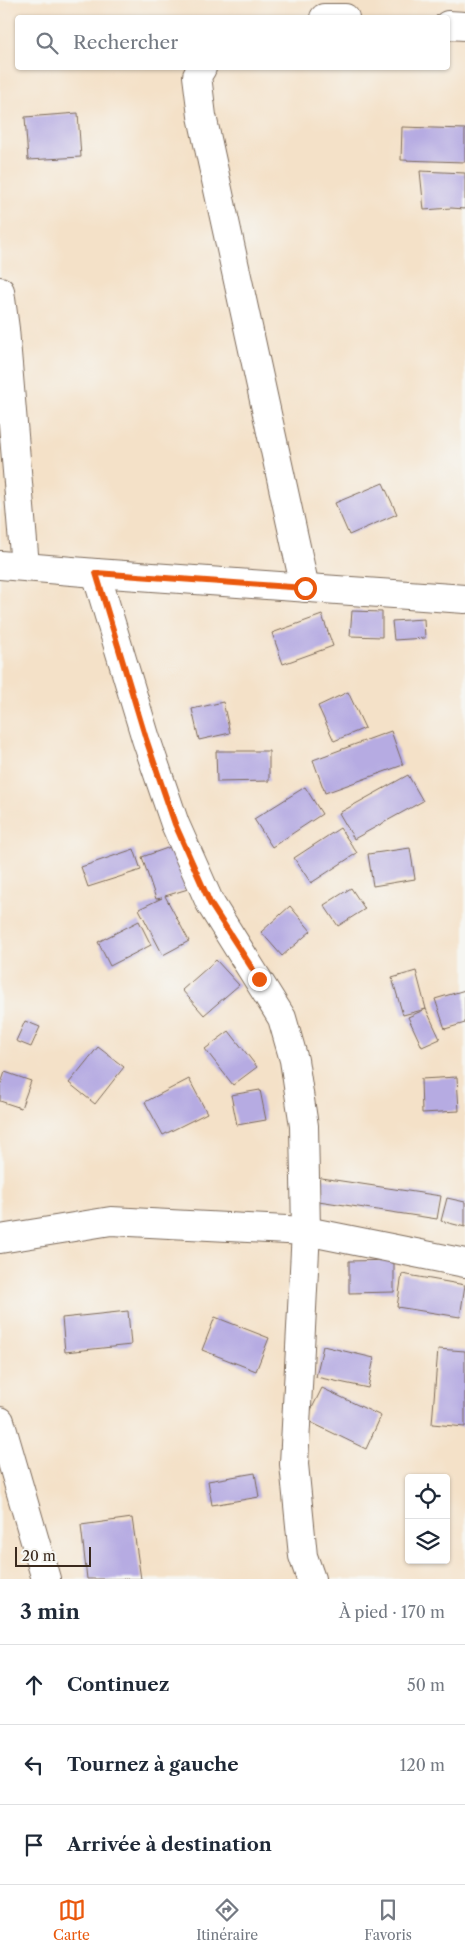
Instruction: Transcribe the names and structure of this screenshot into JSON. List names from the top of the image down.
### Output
{
  "scale_bar": "20 m",
  "page": {
    "search": "Rechercher",
    "scale": "20 m",
    "heading": ["3 min", "À pied · 170 m"],
    "list": [
      ["Continuez", "50 m"],
      ["Tournez à gauche", "120 m"],
      "Arrivée à destination"
    ],
    "nav": ["Carte", "Itinéraire", "Favoris"]
  }
}
